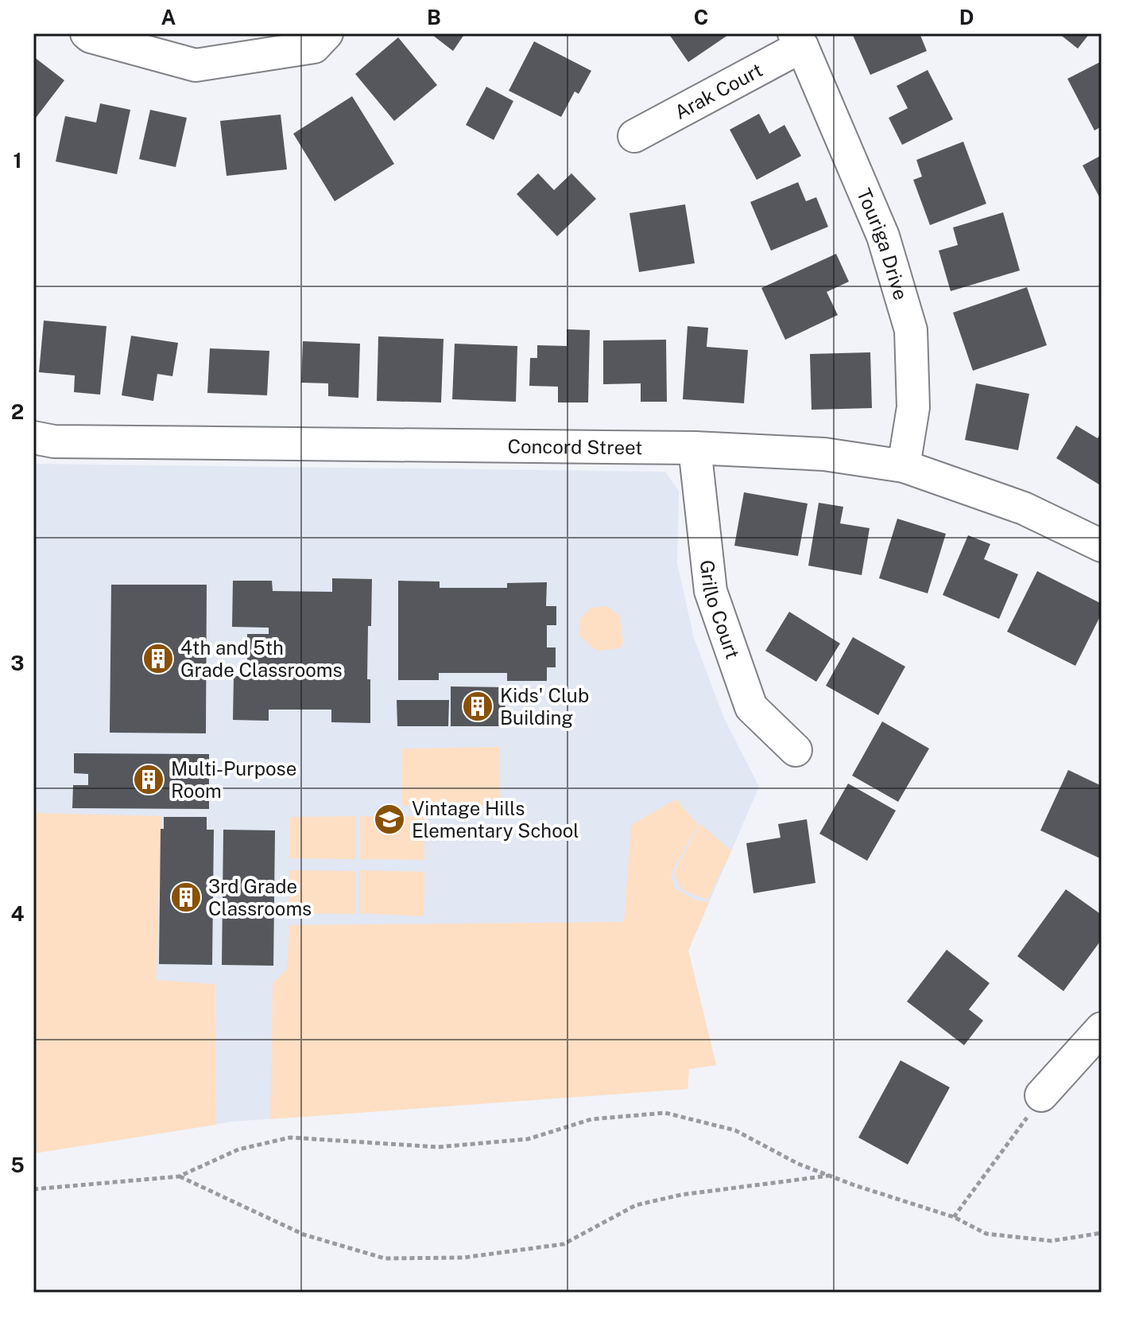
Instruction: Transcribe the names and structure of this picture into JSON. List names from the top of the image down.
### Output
{
  "streets": {
    "street": [
      "Arak Court",
      "Touriga Drive",
      "Concord Street",
      "Grillo Court"
    ]
  },
  "crossings": [
    ["Arak Court", "Touriga Drive"],
    ["Touriga Drive", "Concord Street"],
    ["Concord Street", "Grillo Court"]
  ],
  "places": {
    "building": [
      "4th and 5th Grade Classrooms",
      "Kids' Club Building",
      "Multi-Purpose Room",
      "3rd Grade Classrooms"
    ],
    "school or university": ["Vintage Hills Elementary School"]
  },
  "grid": {
    "columns": [
      "A",
      "B",
      "C",
      "D"
    ],
    "rows": [
      "1",
      "2",
      "3",
      "4",
      "5"
    ]
  }
}
